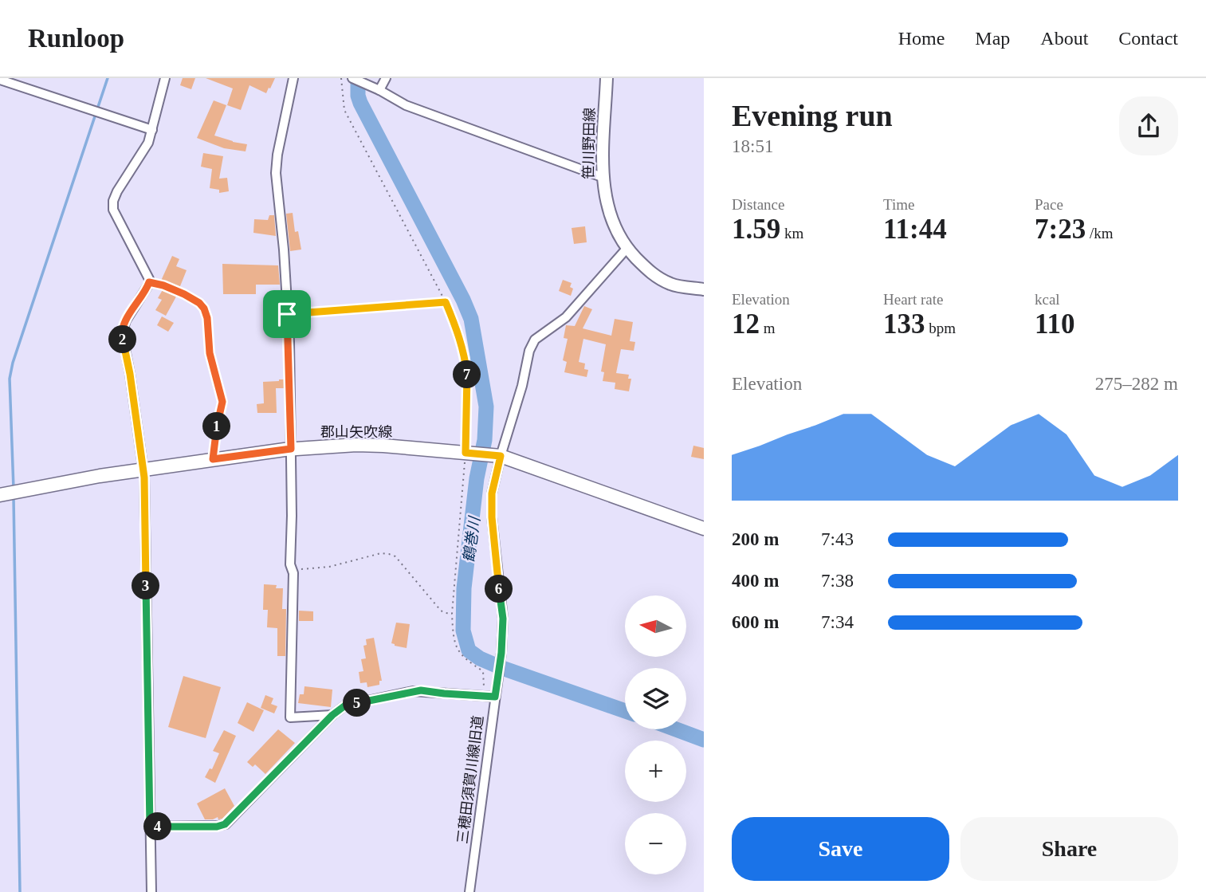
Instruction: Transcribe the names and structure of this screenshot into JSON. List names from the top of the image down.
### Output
{
  "streets": {
    "main road": ["郡山矢吹線"],
    "street": ["笹川野田線", "三穂田須賀川線旧道"]
  },
  "crossings": [
    ["笹川野田線", "三穂田須賀川線旧道"],
    ["郡山矢吹線", "三穂田須賀川線旧道"]
  ],
  "water": ["鶴巻川"],
  "north": "left",
  "page": {
    "header": "Runloop",
    "nav": [
      "Home",
      "Map",
      "About",
      "Contact"
    ],
    "heading": ["Evening run", "18:51"],
    "stats": [
      ["Distance", "1.59 km"],
      ["Time", "11:44"],
      ["Pace", "7:23 /km"],
      ["Elevation", "12 m"],
      ["Heart rate", "133 bpm"],
      ["kcal", "110"]
    ],
    "pins": [
      "2",
      "7",
      "1",
      "3",
      "6",
      "5",
      "4"
    ],
    "chart": ["Elevation", "275–282 m"],
    "list": [
      {
        "name": "200 m",
        "note": "7:43"
      },
      {
        "name": "400 m",
        "note": "7:38"
      },
      {
        "name": "600 m",
        "note": "7:34"
      }
    ],
    "map_buttons": ["+", "−"],
    "buttons": ["Save", "Share"]
  }
}
